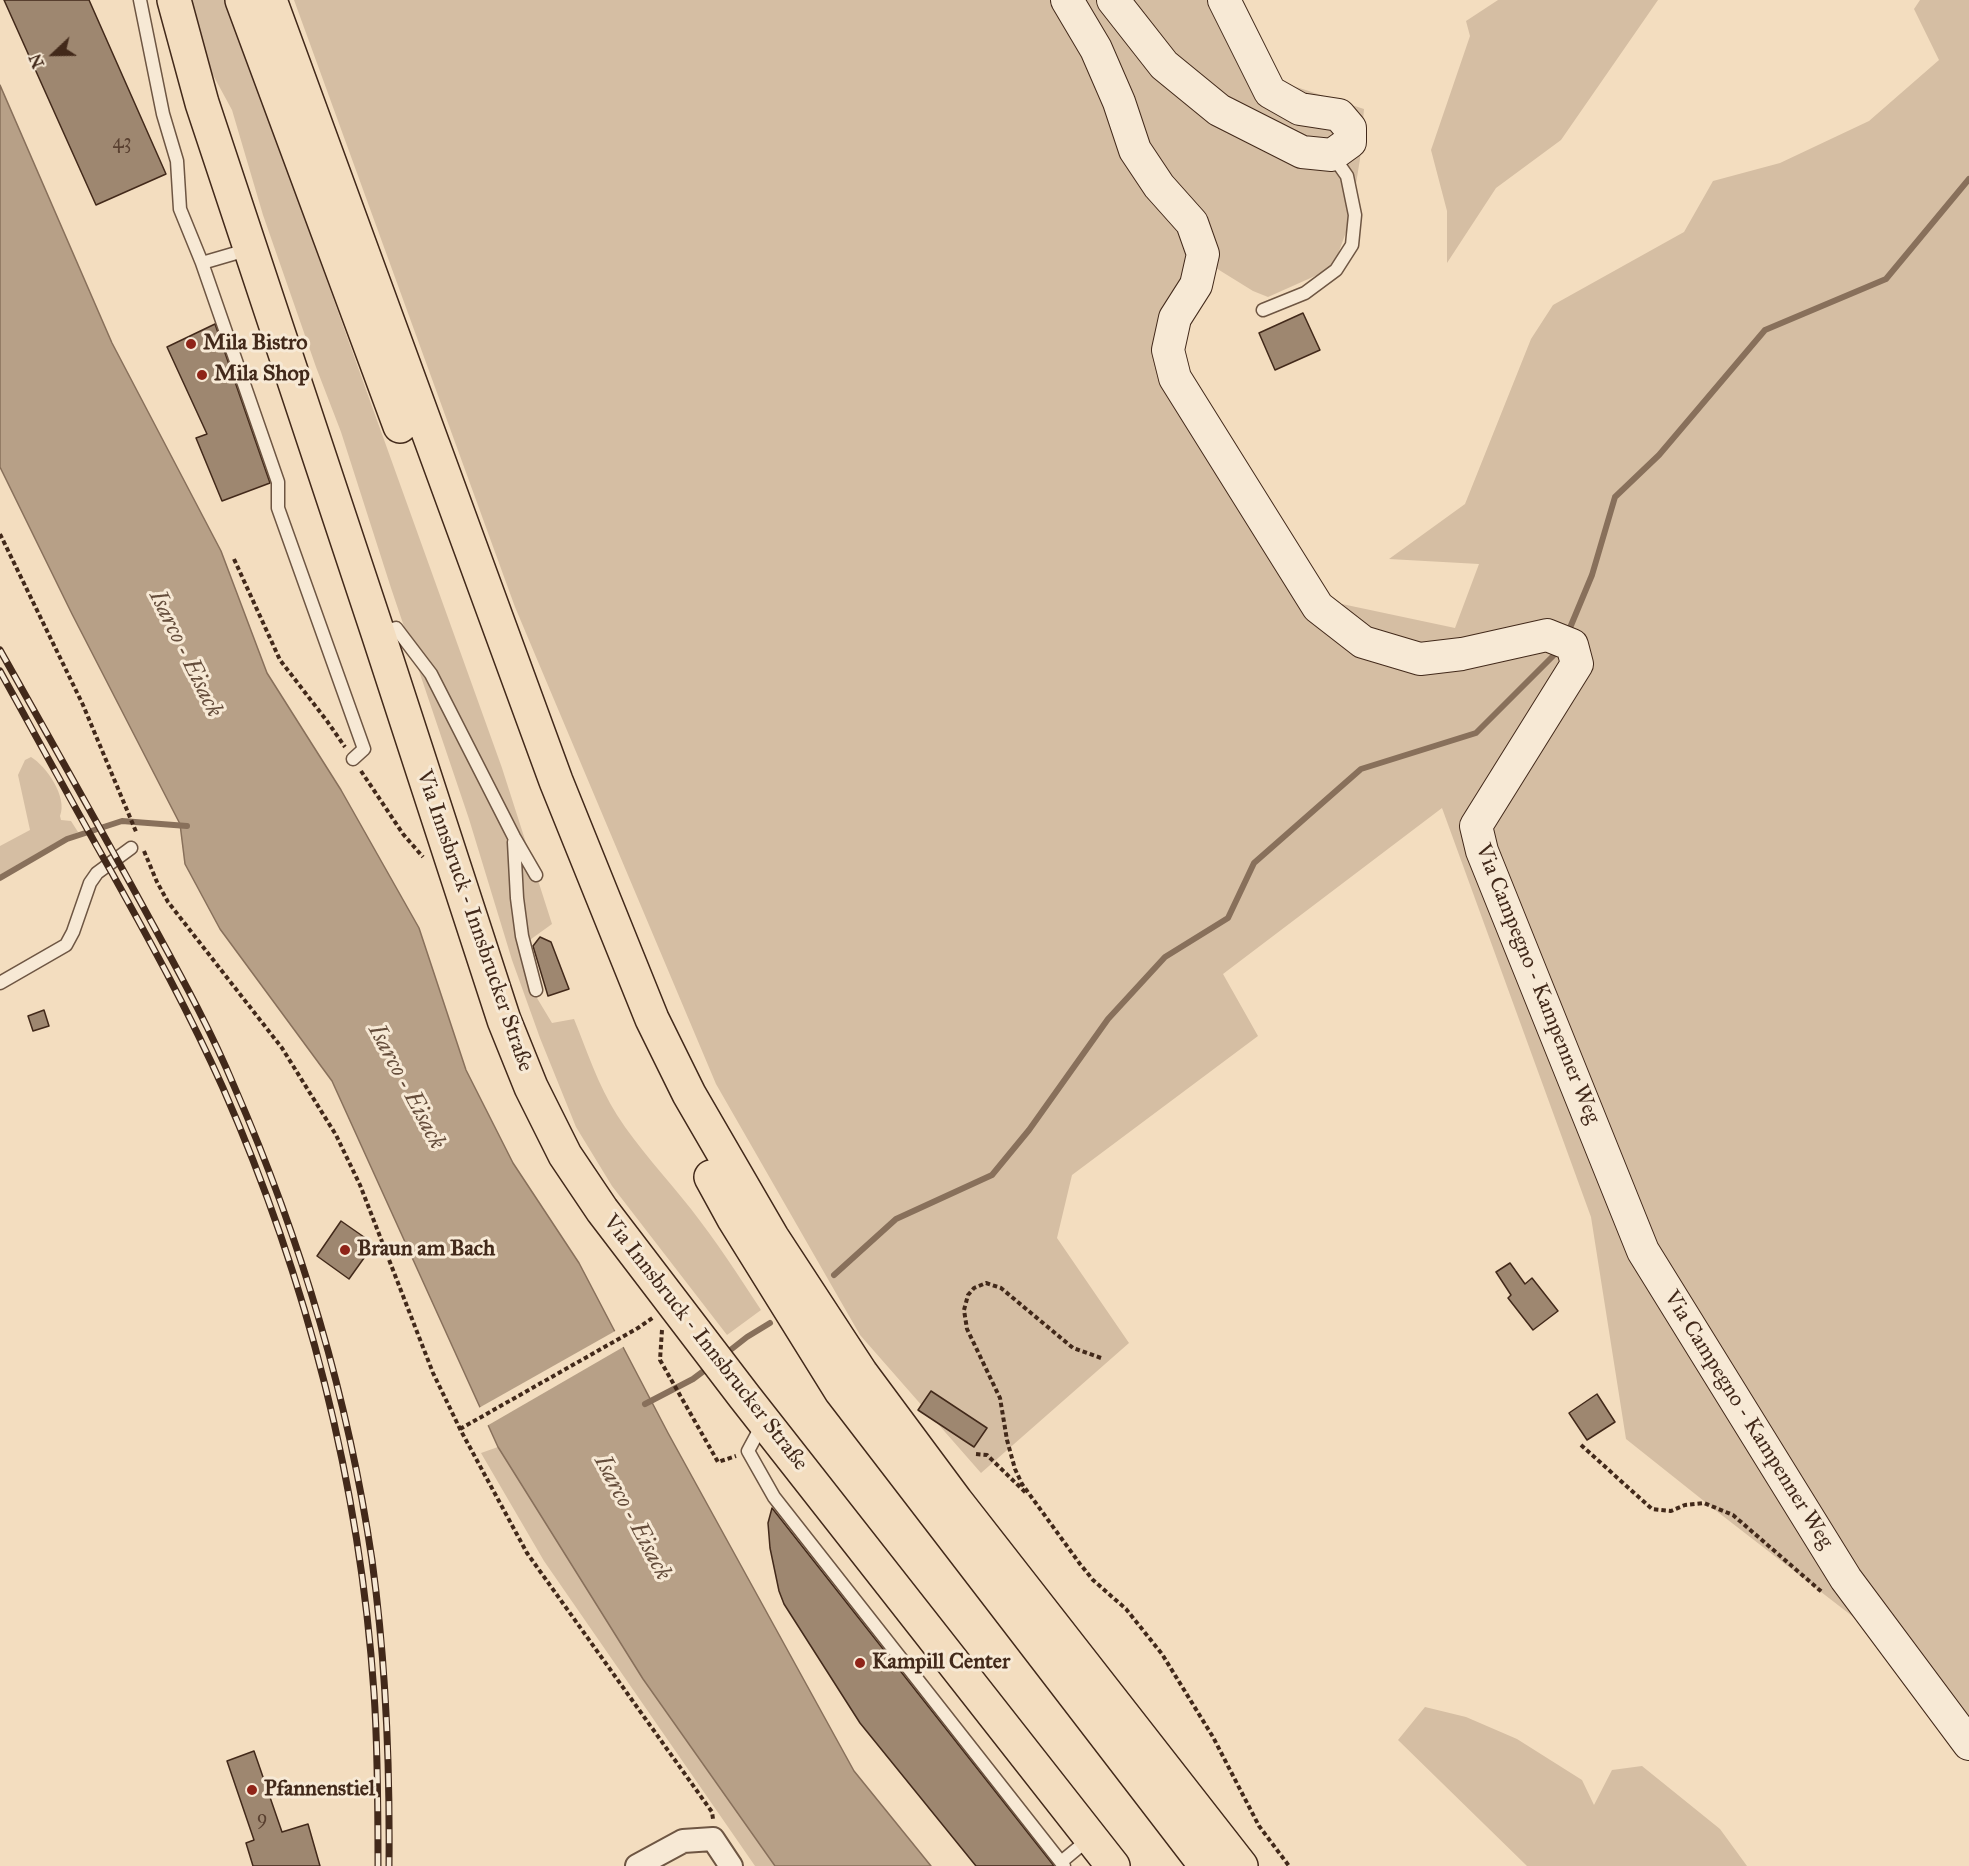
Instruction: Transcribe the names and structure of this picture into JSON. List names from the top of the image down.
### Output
{
  "streets": {
    "main road": ["Via Innsbruck - Innsbrucker Straße"],
    "street": ["Via Campegno - Kampenner Weg"]
  },
  "water": ["Isarco - Eisack"],
  "places": [
    "Mila Bistro",
    "Mila Shop",
    "Braun am Bach",
    "Kampill Center",
    "Pfannenstiel"
  ],
  "house_numbers": ["43", "9"],
  "north": "left"
}
